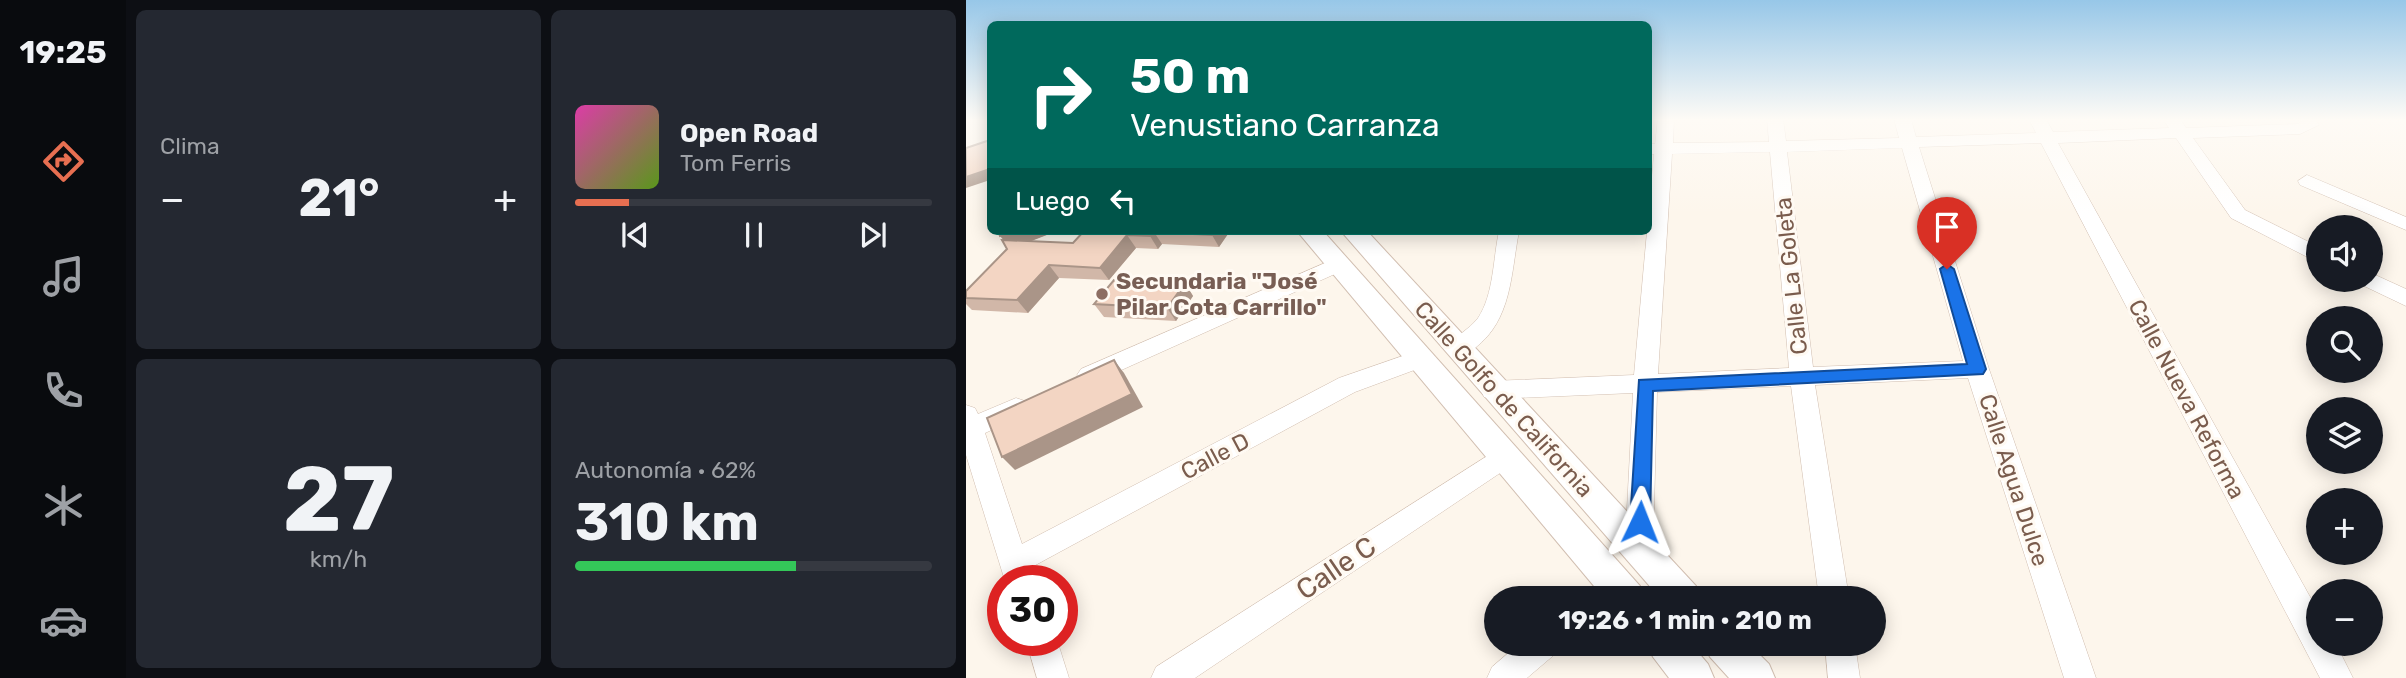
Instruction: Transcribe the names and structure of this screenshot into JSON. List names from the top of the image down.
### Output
{
  "streets": {
    "street": [
      "Calle La Goleta",
      "Calle Golfo de California",
      "Calle Nueva Reforma",
      "Calle D",
      "Calle Agua Dulce",
      "Calle C"
    ]
  },
  "crossings": [
    ["Calle Golfo de California", "Calle D"],
    ["Calle Golfo de California", "Calle C"]
  ],
  "places": ["Secundaria \"José Pilar Cota Carrillo\""],
  "page": {
    "tabs": "19:25",
    "tile": [
      "Clima",
      ["27", "km/h"],
      ["Autonomía · 62%", "310 km"]
    ],
    "turn": ["50 m", "Venustiano Carranza"],
    "song": ["Open Road", "Tom Ferris"],
    "then": "Luego",
    "heat": ["−", "21°", "+"],
    "map_buttons": ["+", "−"],
    "limit": "30",
    "trip": "19:26 · 1 min · 210 m"
  }
}
